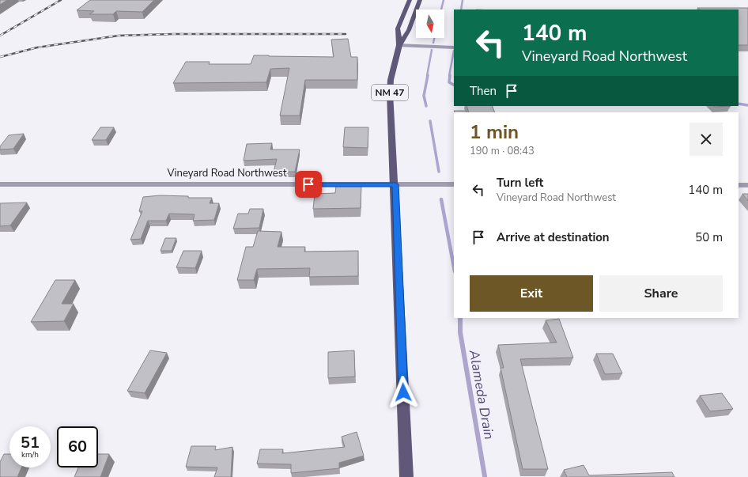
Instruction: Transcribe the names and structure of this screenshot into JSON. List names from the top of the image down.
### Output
{
  "streets": {
    "main road": ["NM 47"],
    "street": ["Vineyard Road Northwest"]
  },
  "crossings": [
    ["NM 47", "Vineyard Road Northwest"]
  ],
  "water": ["Alameda Drain"],
  "north": "bottom",
  "page": {
    "turn": ["140 m", "Vineyard Road Northwest"],
    "then": "Then",
    "heading": ["1 min", "190 m · 08:43"],
    "list": [
      {
        "name": "Turn left",
        "note": "Vineyard Road Northwest",
        "value": "140 m"
      },
      {
        "name": "Arrive at destination",
        "value": "50 m"
      }
    ],
    "buttons": ["Exit", "Share"],
    "speed": "51 km/h",
    "limit": "60"
  }
}
